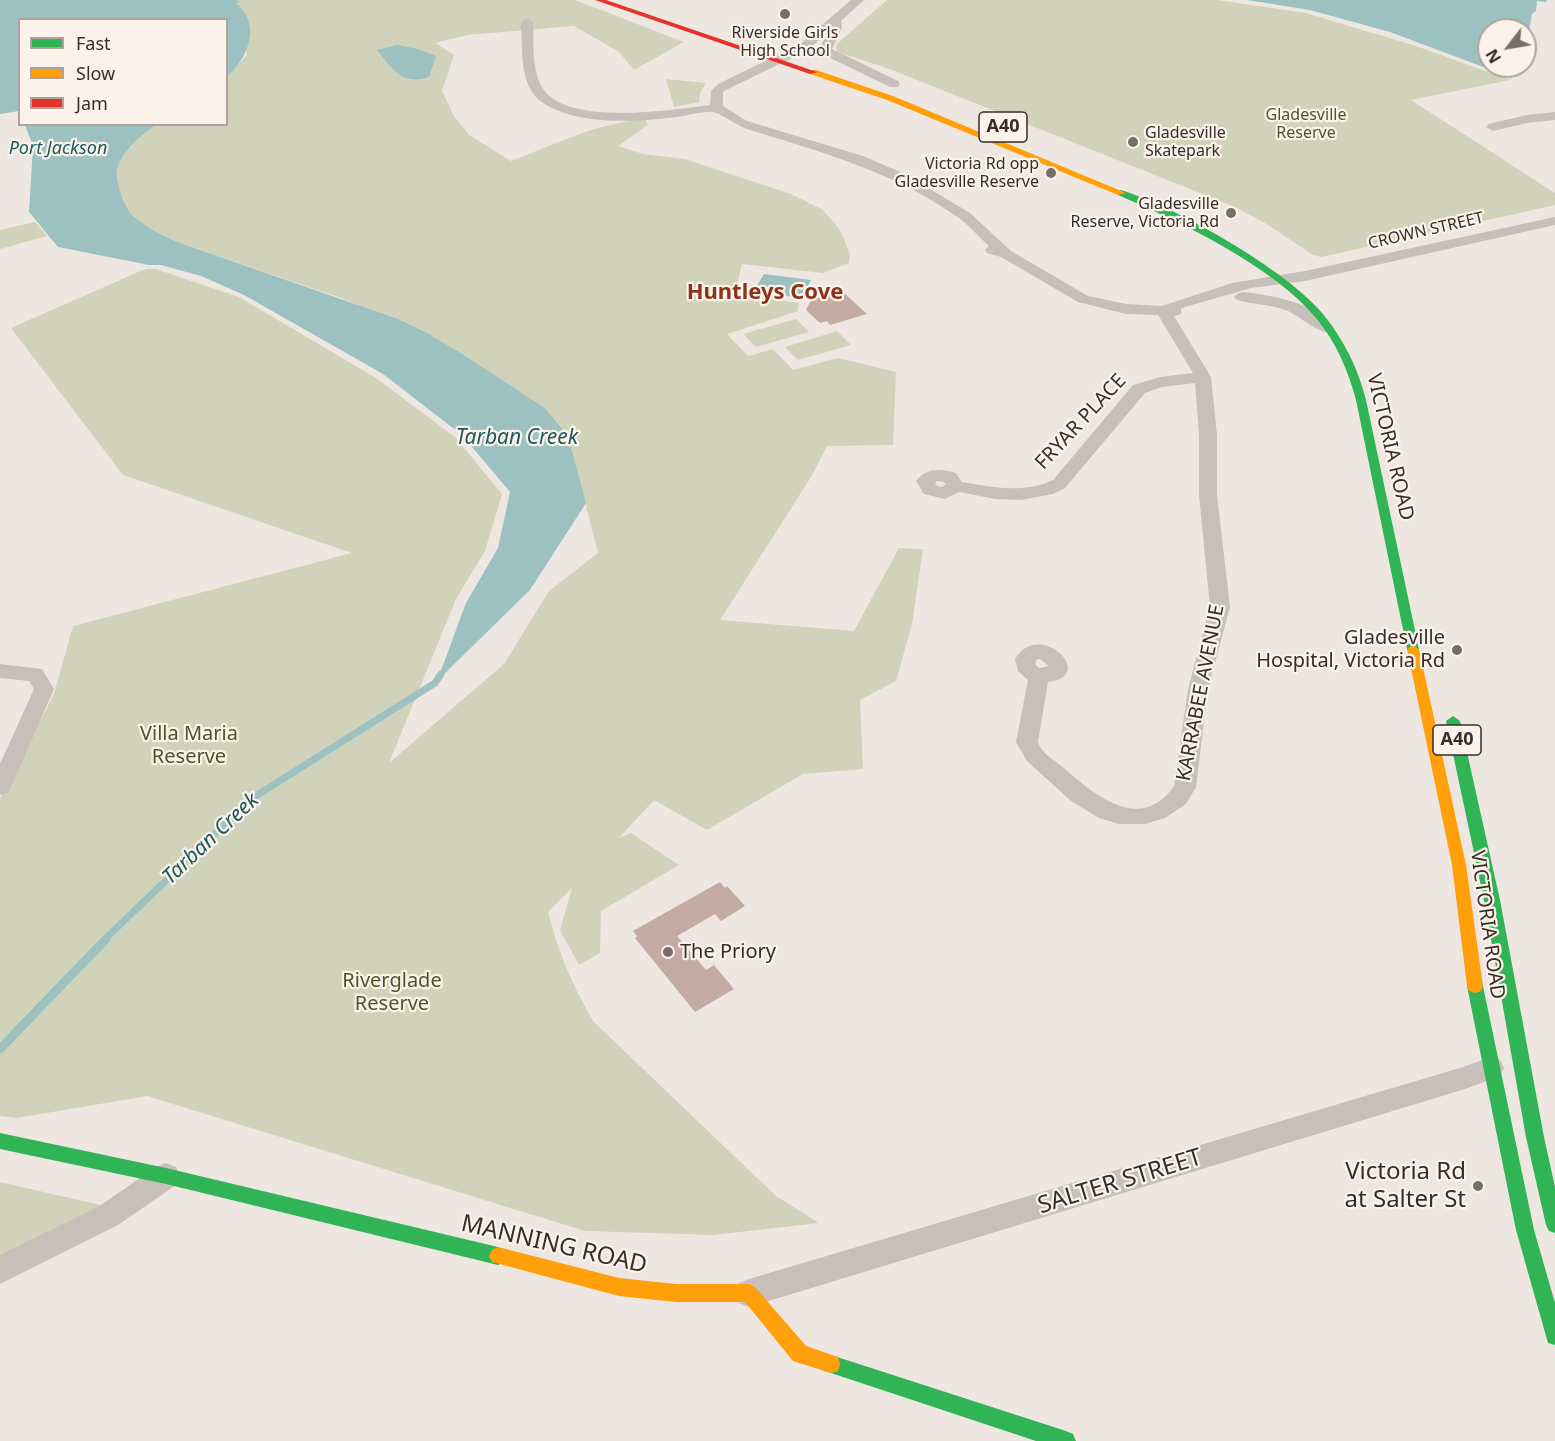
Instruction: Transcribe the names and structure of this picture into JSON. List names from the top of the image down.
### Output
{
  "streets": {
    "main road": ["A40", "VICTORIA ROAD", "MANNING ROAD"],
    "street": [
      "CROWN STREET",
      "FRYAR PLACE",
      "KARRABEE AVENUE",
      "SALTER STREET"
    ]
  },
  "crossings": [
    ["CROWN STREET", "VICTORIA ROAD"],
    ["FRYAR PLACE", "KARRABEE AVENUE"],
    ["VICTORIA ROAD", "SALTER STREET"],
    ["SALTER STREET", "MANNING ROAD"]
  ],
  "districts": ["Huntleys Cove"],
  "water": ["Port Jackson", "Tarban Creek"],
  "parks": ["Gladesville Reserve", "Villa Maria Reserve", "Riverglade Reserve"],
  "places": [
    "Riverside Girls High School",
    "Gladesville Skatepark",
    "Victoria Rd opp Gladesville Reserve",
    "Gladesville Reserve, Victoria Rd",
    "Gladesville Hospital, Victoria Rd",
    "The Priory",
    "Victoria Rd at Salter St"
  ],
  "legend": ["Fast", "Slow", "Jam"],
  "north": "bottom left"
}
